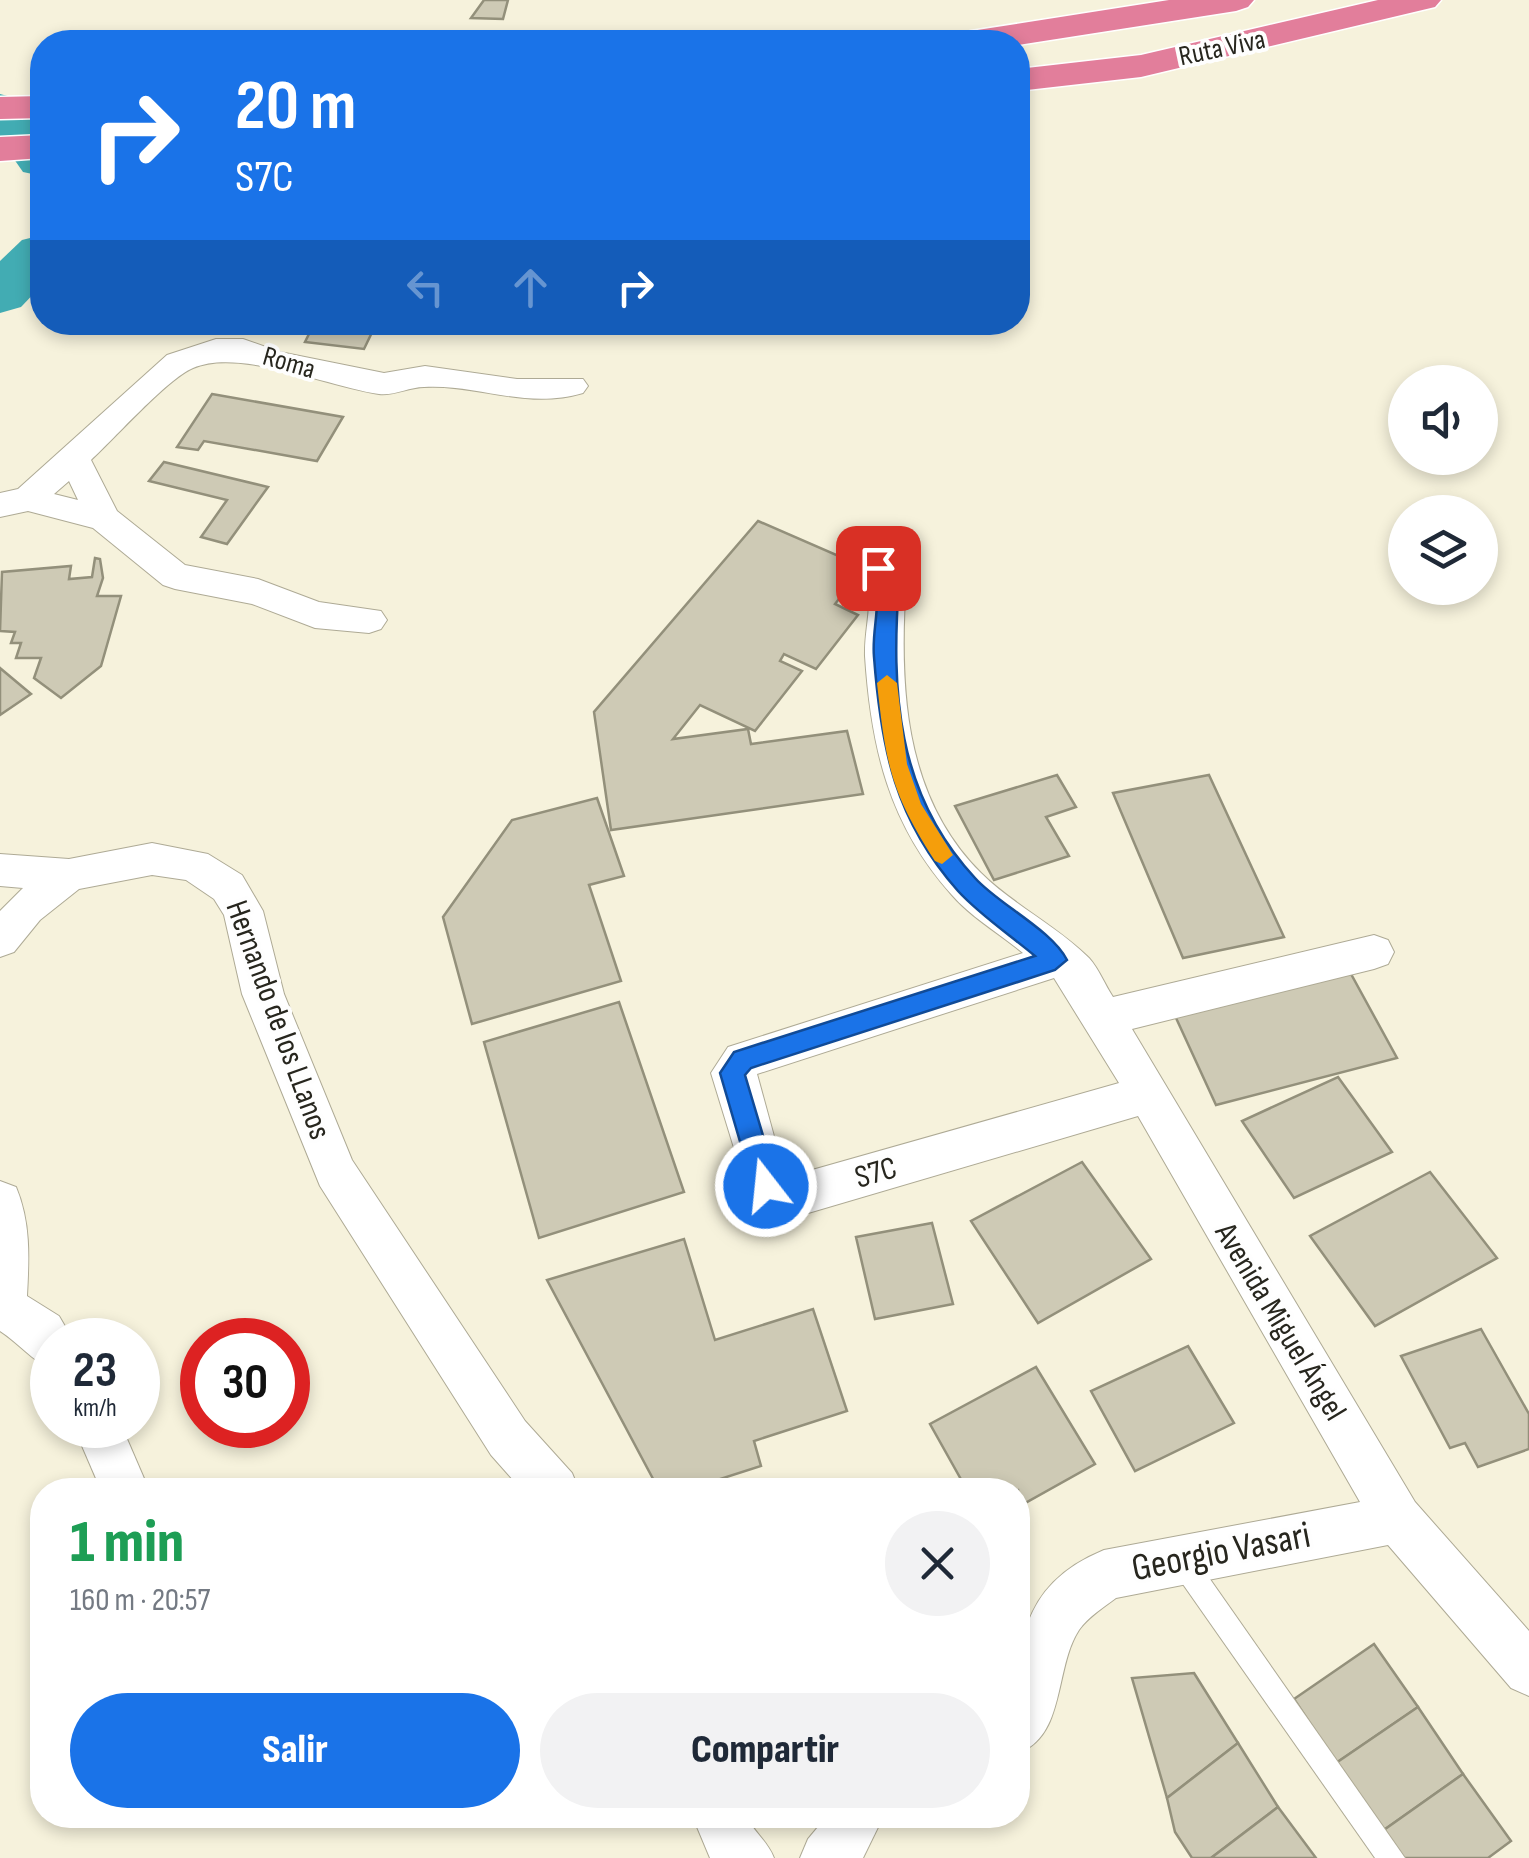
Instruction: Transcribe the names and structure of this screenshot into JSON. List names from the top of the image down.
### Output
{
  "streets": {
    "highway": ["Ruta Viva"],
    "street": [
      "Roma",
      "Hernando de los LLanos",
      "S7C",
      "Avenida Miguel Ángel",
      "Georgio Vasari"
    ]
  },
  "crossings": [
    ["S7C", "Avenida Miguel Ángel"],
    ["Avenida Miguel Ángel", "Georgio Vasari"]
  ],
  "page": {
    "turn": ["20 m", "S7C"],
    "speed": "23 km/h",
    "limit": "30",
    "heading": ["1 min", "160 m · 20:57"],
    "buttons": ["Salir", "Compartir"]
  }
}
